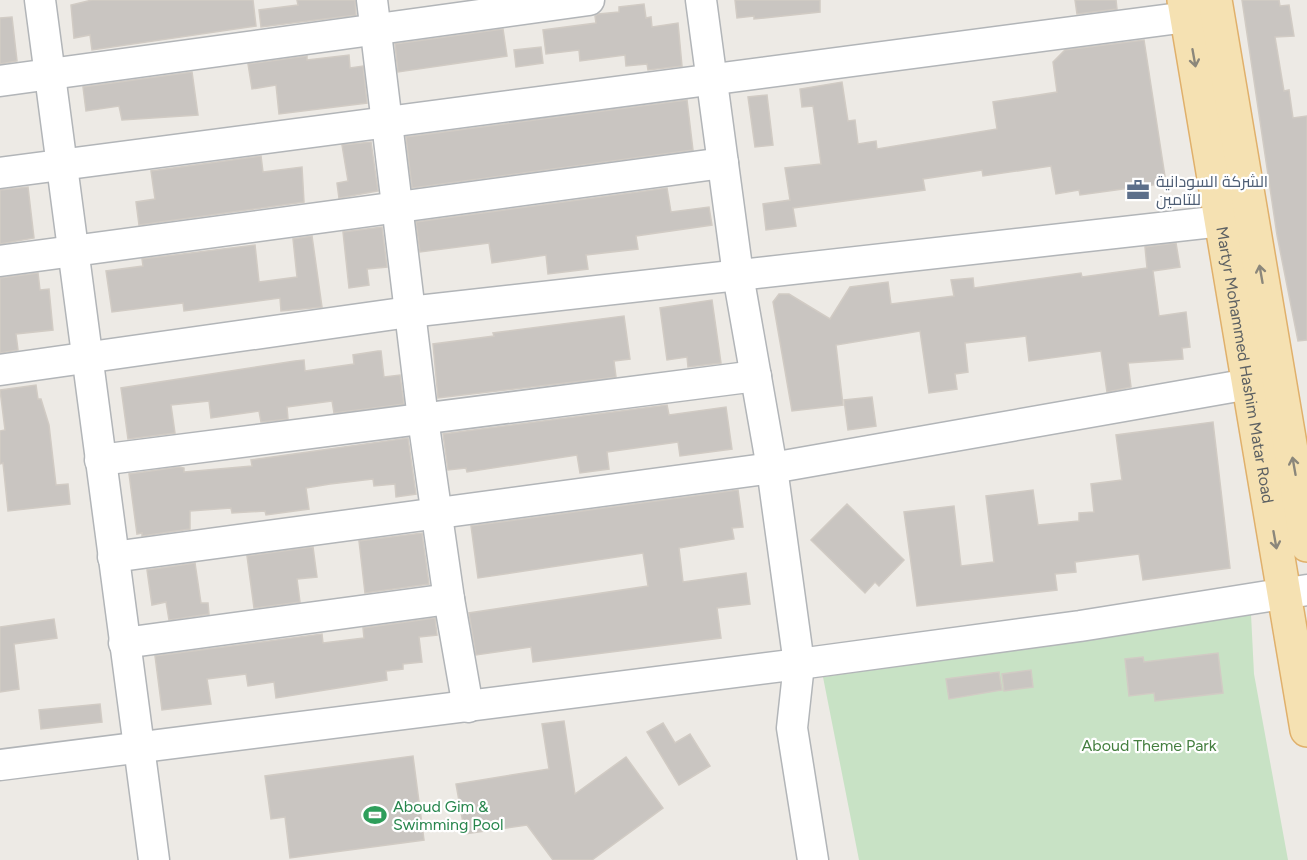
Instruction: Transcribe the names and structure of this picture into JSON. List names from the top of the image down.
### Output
{
  "streets": {
    "main road": ["Martyr Mohammed Hashim Matar Road"]
  },
  "parks": ["Aboud Theme Park"],
  "places": {
    "office": ["الشركة السودانية للتامين"],
    "sports": ["Aboud Gim & Swimming Pool"]
  }
}
